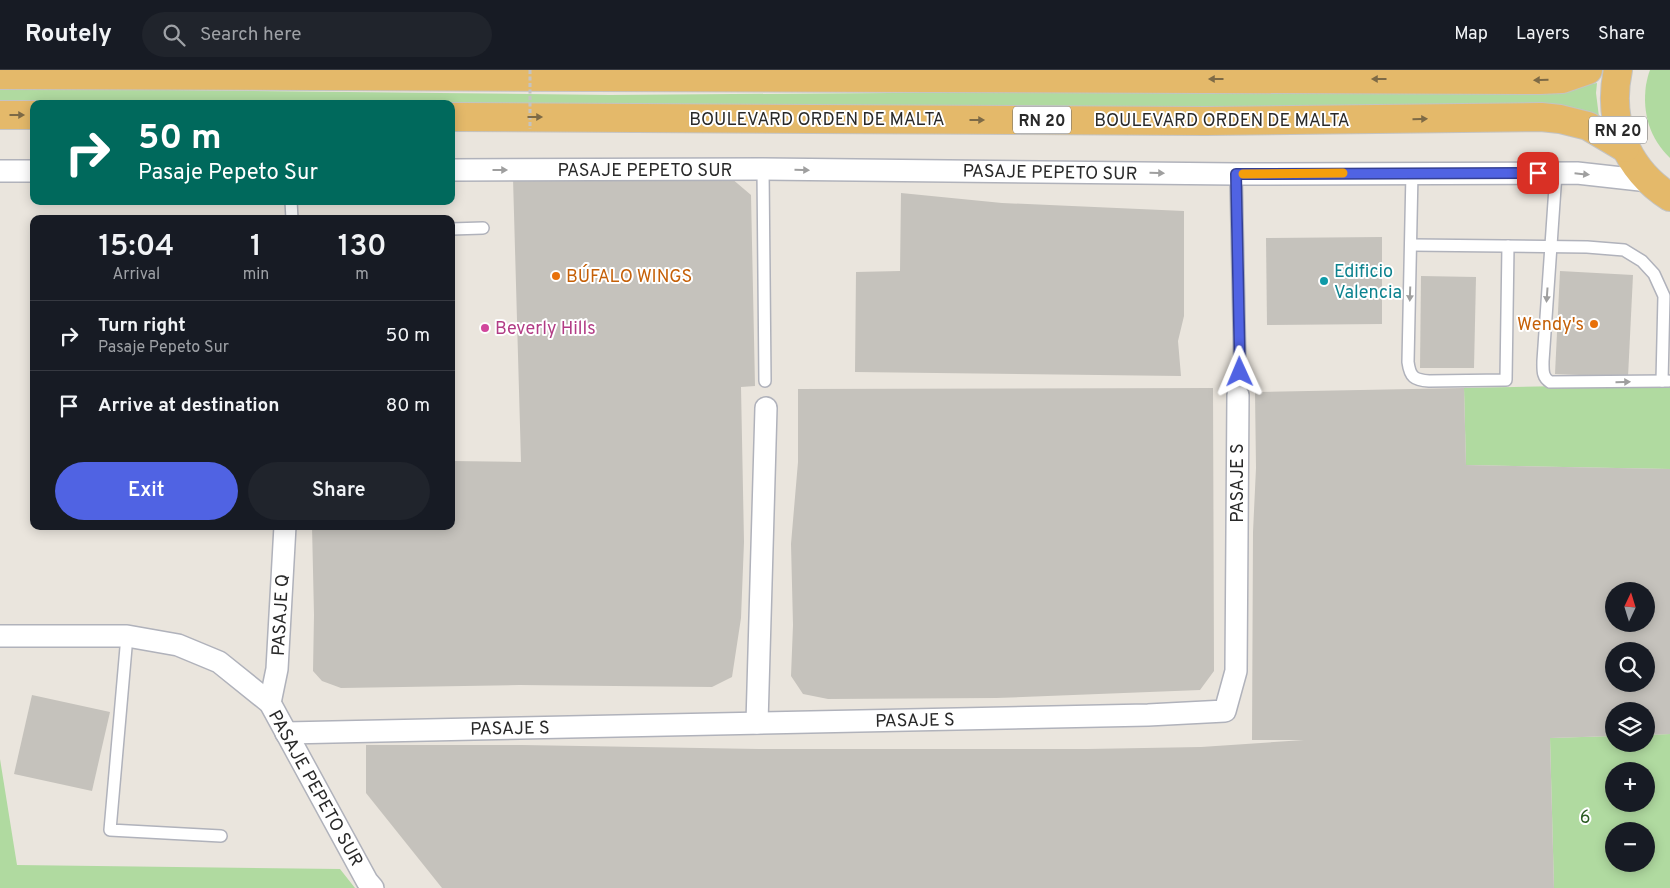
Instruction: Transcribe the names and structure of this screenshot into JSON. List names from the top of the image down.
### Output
{
  "streets": {
    "highway": ["BOULEVARD ORDEN DE MALTA", "RN 20"],
    "street": ["PASAJE PEPETO SUR", "PASAJE S", "PASAJE Q"]
  },
  "crossings": [
    ["BOULEVARD ORDEN DE MALTA", "RN 20"],
    ["RN 20", "PASAJE PEPETO SUR"],
    ["PASAJE PEPETO SUR", "PASAJE S"],
    ["PASAJE PEPETO SUR", "PASAJE Q"]
  ],
  "one_way": ["PASAJE PEPETO SUR"],
  "parks": ["6"],
  "places": [
    "BÚFALO WINGS",
    "Edificio Valencia",
    "Wendy's",
    "Beverly Hills"
  ],
  "north": "top",
  "page": {
    "header": "Routely",
    "search": "Search here",
    "nav": ["Map", "Layers", "Share"],
    "turn": ["50 m", "Pasaje Pepeto Sur"],
    "eta": [
      "15:04",
      "Arrival",
      "1",
      "min",
      "130",
      "m"
    ],
    "list": [
      {
        "name": "Turn right",
        "note": "Pasaje Pepeto Sur",
        "value": "50 m"
      },
      {
        "name": "Arrive at destination",
        "value": "80 m"
      }
    ],
    "buttons": ["Exit", "Share"],
    "map_buttons": ["+", "−"]
  }
}
